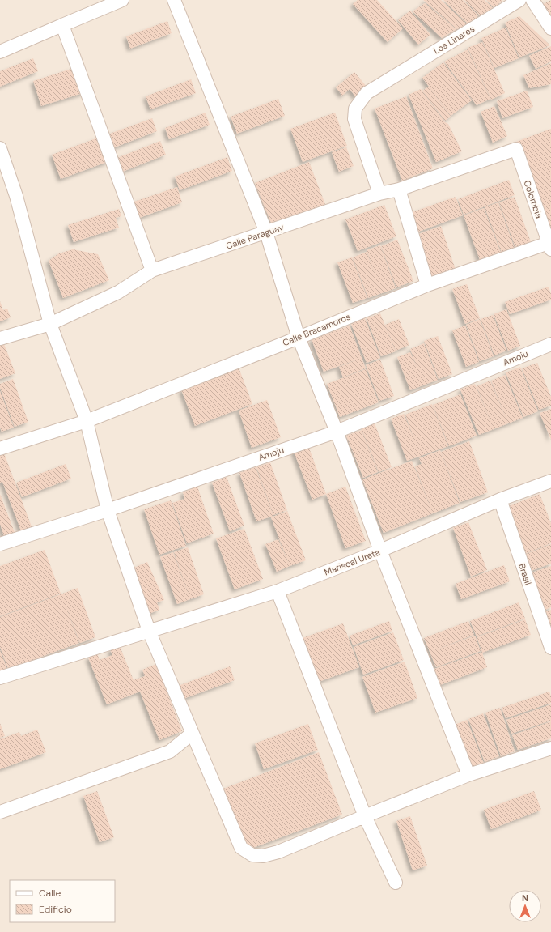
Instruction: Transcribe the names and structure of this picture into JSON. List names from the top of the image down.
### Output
{
  "streets": {
    "street": [
      "Los Linares",
      "Colombia",
      "Calle Paraguay",
      "Calle Bracamoros",
      "Amoju",
      "Mariscal Ureta",
      "Brasil"
    ]
  },
  "crossings": [
    ["Los Linares", "Calle Paraguay"],
    ["Colombia", "Calle Paraguay"],
    ["Colombia", "Calle Bracamoros"],
    ["Mariscal Ureta", "Brasil"]
  ],
  "legend": ["Calle", "Edificio"],
  "north": "top"
}
